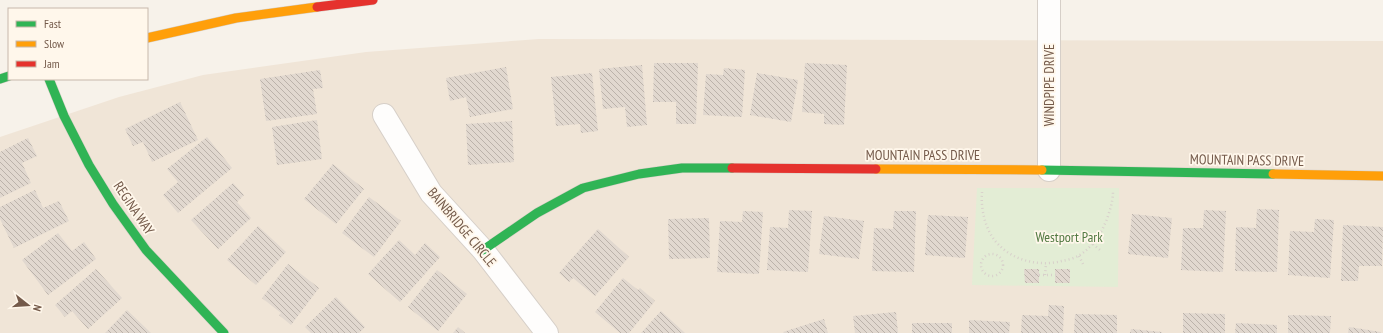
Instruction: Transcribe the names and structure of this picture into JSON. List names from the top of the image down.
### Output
{
  "streets": {
    "street": [
      "WINDPIPE DRIVE",
      "MOUNTAIN PASS DRIVE",
      "REGINA WAY",
      "BAINBRIDGE CIRCLE"
    ]
  },
  "crossings": [
    ["WINDPIPE DRIVE", "MOUNTAIN PASS DRIVE"],
    ["MOUNTAIN PASS DRIVE", "BAINBRIDGE CIRCLE"]
  ],
  "parks": ["Westport Park"],
  "legend": ["Fast", "Slow", "Jam"],
  "north": "right"
}
